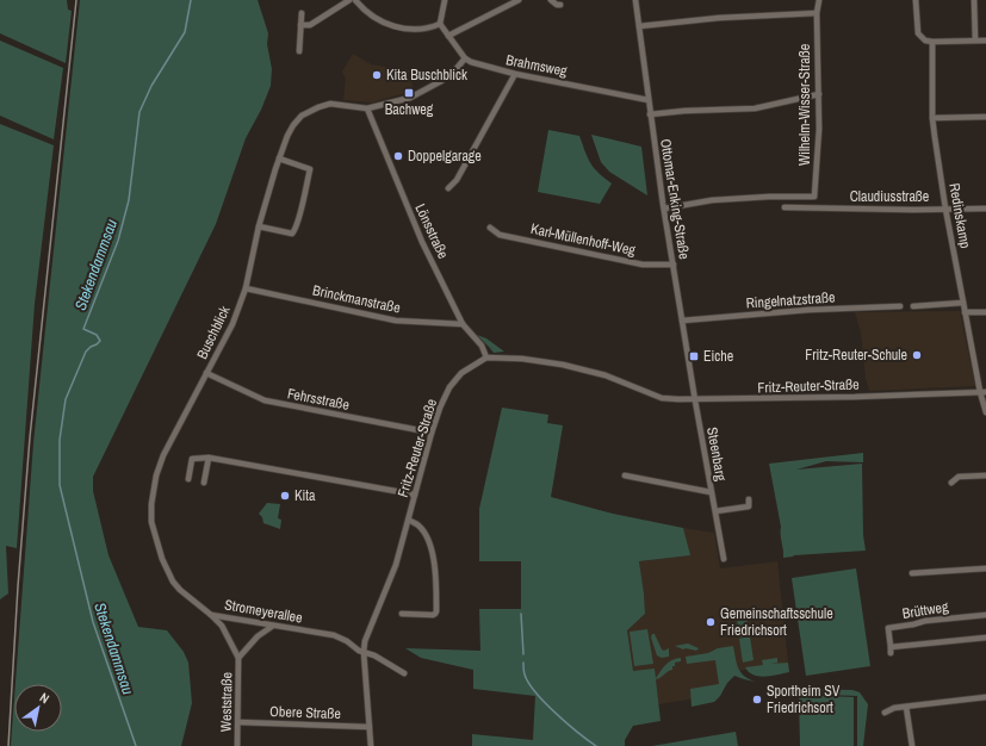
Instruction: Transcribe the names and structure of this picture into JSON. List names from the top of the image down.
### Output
{
  "streets": {
    "street": [
      "Brahmsweg",
      "Wilhelm-Wisser-Straße",
      "Claudiusstraße",
      "Ottomar-Enking-Straße",
      "Redinskamp",
      "Lönsstraße",
      "Karl-Müllenhoff-Weg",
      "Brinckmanstraße",
      "Ringelnatzstraße",
      "Buschblick",
      "Fritz-Reuter-Straße",
      "Fehrsstraße",
      "Steenbarg",
      "Brüttweg",
      "Stromeyerallee",
      "Weststraße",
      "Obere Straße"
    ]
  },
  "crossings": [
    ["Brahmsweg", "Ottomar-Enking-Straße"],
    ["Brahmsweg", "Buschblick"],
    ["Claudiusstraße", "Redinskamp"],
    ["Ottomar-Enking-Straße", "Karl-Müllenhoff-Weg"],
    ["Ottomar-Enking-Straße", "Ringelnatzstraße"],
    ["Ottomar-Enking-Straße", "Fritz-Reuter-Straße"],
    ["Ottomar-Enking-Straße", "Steenbarg"],
    ["Redinskamp", "Fritz-Reuter-Straße"],
    ["Lönsstraße", "Brinckmanstraße"],
    ["Lönsstraße", "Buschblick"],
    ["Lönsstraße", "Fritz-Reuter-Straße"],
    ["Brinckmanstraße", "Buschblick"],
    ["Buschblick", "Fehrsstraße"],
    ["Buschblick", "Stromeyerallee"],
    ["Fritz-Reuter-Straße", "Fehrsstraße"],
    ["Fritz-Reuter-Straße", "Steenbarg"],
    ["Fritz-Reuter-Straße", "Stromeyerallee"],
    ["Fritz-Reuter-Straße", "Obere Straße"],
    ["Stromeyerallee", "Weststraße"],
    ["Weststraße", "Obere Straße"]
  ],
  "water": ["Stekendammsau"],
  "places": {
    "other": [
      "Kita Buschblick",
      "Doppelgarage",
      "Fritz-Reuter-Schule",
      "Kita",
      "Gemeinschaftsschule Friedrichsort",
      "Sportheim SV Friedrichsort"
    ],
    "transit": ["Bachweg", "Eiche"]
  },
  "north": "top right"
}
